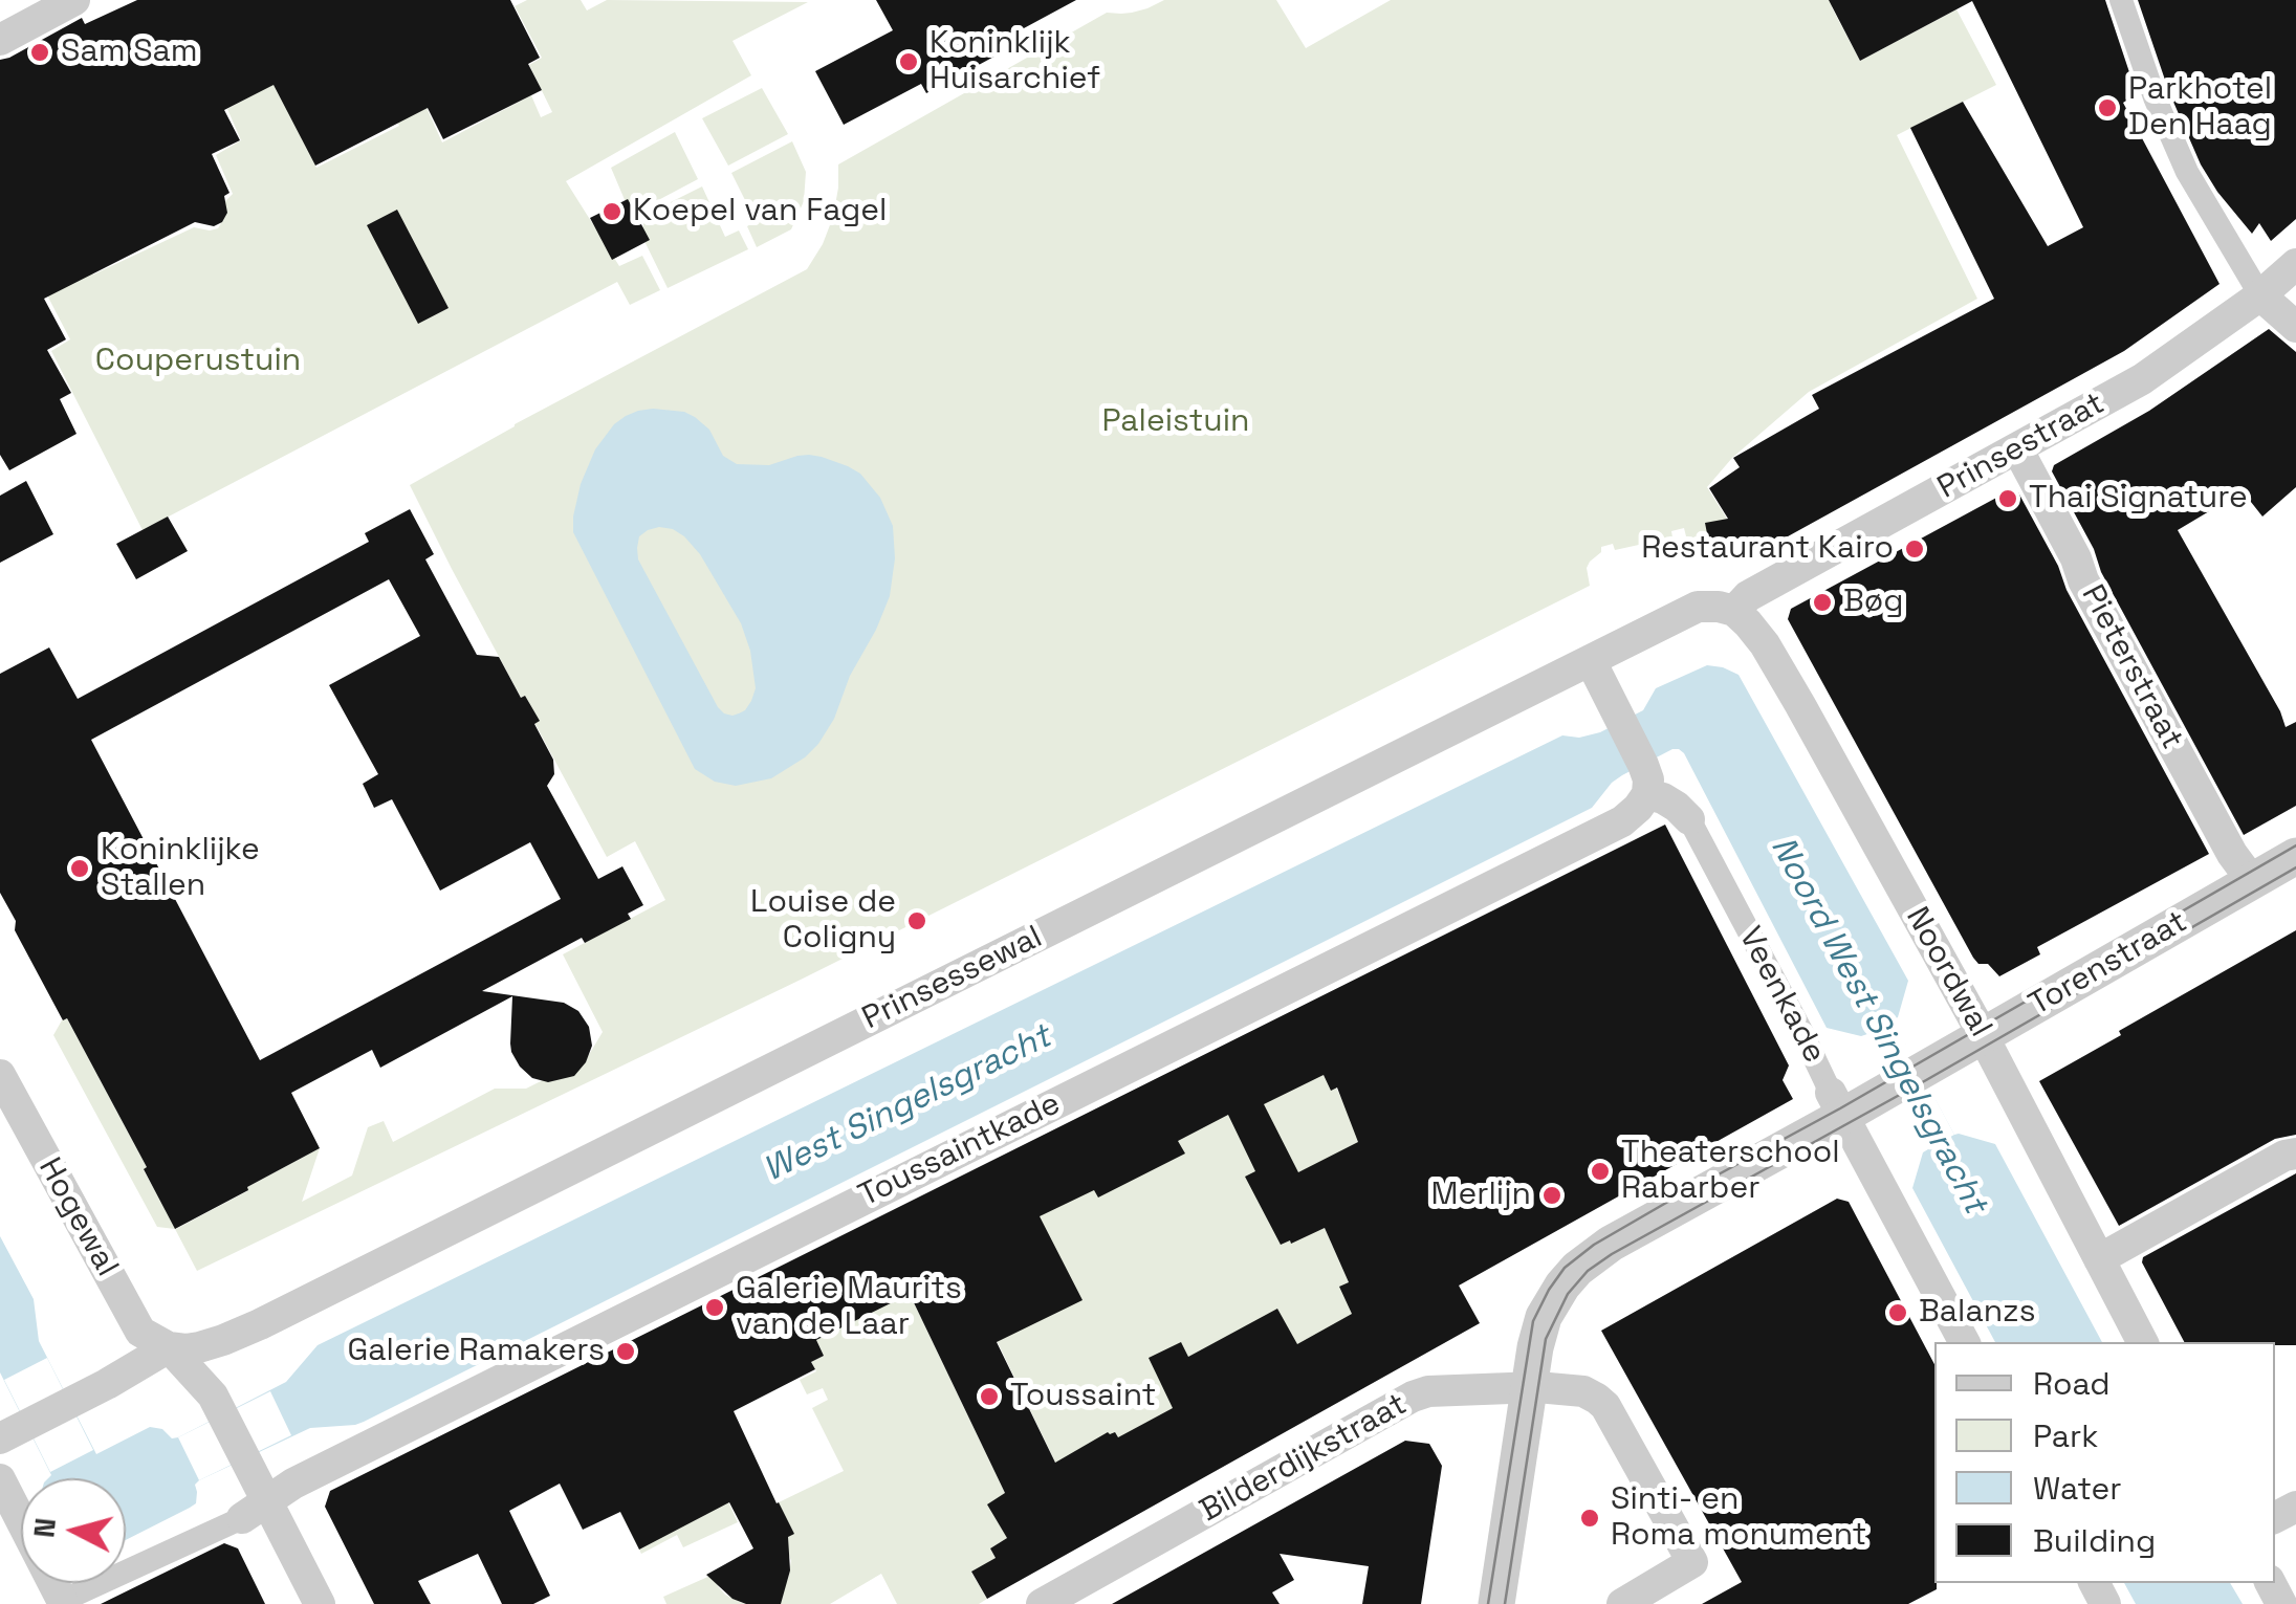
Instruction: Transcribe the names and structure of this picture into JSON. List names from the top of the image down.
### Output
{
  "streets": {
    "street": [
      "Prinsestraat",
      "Pieterstraat",
      "Torenstraat",
      "Noordwal",
      "Prinsessewal",
      "Veenkade",
      "Toussaintkade",
      "Hogewal",
      "Bilderdijkstraat"
    ]
  },
  "crossings": [
    ["Prinsestraat", "Pieterstraat"],
    ["Prinsestraat", "Noordwal"],
    ["Prinsestraat", "Prinsessewal"],
    ["Pieterstraat", "Torenstraat"],
    ["Torenstraat", "Noordwal"],
    ["Torenstraat", "Veenkade"],
    ["Noordwal", "Prinsessewal"],
    ["Prinsessewal", "Hogewal"],
    ["Veenkade", "Toussaintkade"],
    ["Toussaintkade", "Hogewal"]
  ],
  "water": ["Noord West Singelsgracht", "West Singelsgracht"],
  "parks": ["Couperustuin", "Paleistuin"],
  "places": [
    "Sam Sam",
    "Koninklijk Huisarchief",
    "Parkhotel Den Haag",
    "Koepel van Fagel",
    "Thai Signature",
    "Restaurant Kairo",
    "Bøg",
    "Koninklijke Stallen",
    "Louise de Coligny",
    "Theaterschool Rabarber",
    "Merlijn",
    "Galerie Maurits van de Laar",
    "Balanzs",
    "Galerie Ramakers",
    "Toussaint",
    "Sinti- en Roma monument"
  ],
  "legend": [
    "Road",
    "Park",
    "Water",
    "Building"
  ],
  "north": "left"
}
